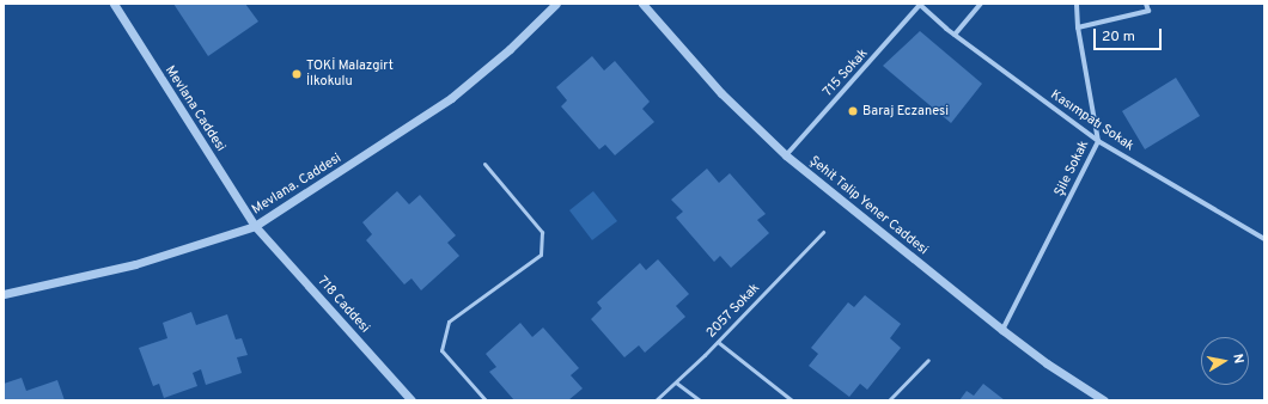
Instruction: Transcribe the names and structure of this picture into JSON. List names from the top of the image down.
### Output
{
  "streets": {
    "street": [
      "715 Sokak",
      "Mevlana Caddesi",
      "Kasımpatı Sokak",
      "Şile Sokak",
      "Mevlana. Caddesi",
      "Şehit Talip Yener Caddesi",
      "718 Caddesi"
    ],
    "lane": ["2057 Sokak"]
  },
  "crossings": [
    ["715 Sokak", "Kasımpatı Sokak"],
    ["715 Sokak", "Şehit Talip Yener Caddesi"],
    ["Mevlana Caddesi", "Mevlana. Caddesi"],
    ["Mevlana Caddesi", "718 Caddesi"],
    ["Kasımpatı Sokak", "Şile Sokak"],
    ["Şile Sokak", "Şehit Talip Yener Caddesi"],
    ["Mevlana. Caddesi", "718 Caddesi"]
  ],
  "places": ["TOKİ Malazgirt İlkokulu", "Baraj Eczanesi"],
  "scale_bar": "20 m",
  "north": "right"
}
